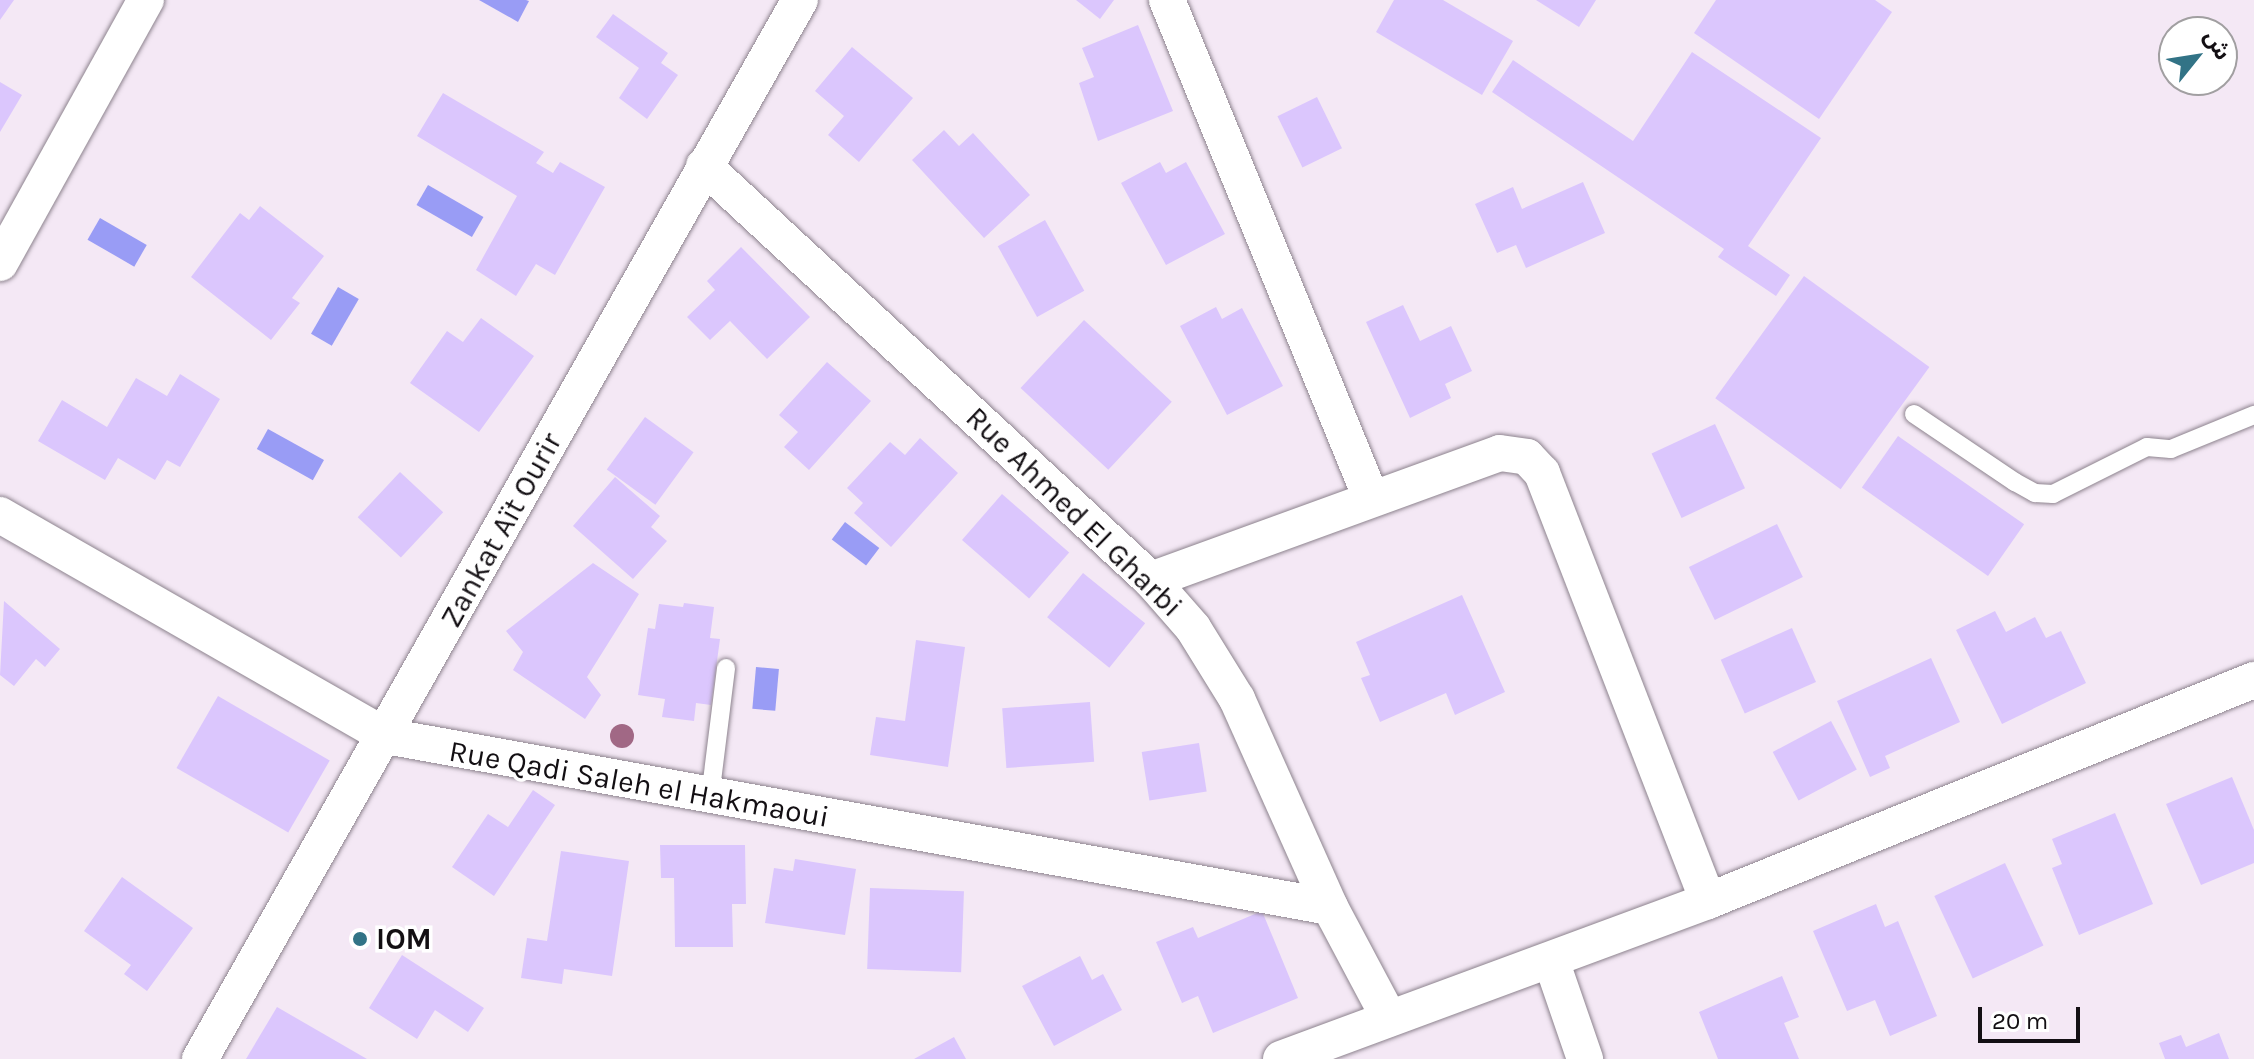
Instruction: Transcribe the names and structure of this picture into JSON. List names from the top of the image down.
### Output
{
  "streets": {
    "street": ["Rue Ahmed El Gharbi", "Zankat Aït Ourir", "Rue Qadi Saleh el Hakmaoui"]
  },
  "crossings": [
    ["Rue Ahmed El Gharbi", "Zankat Aït Ourir"],
    ["Rue Ahmed El Gharbi", "Rue Qadi Saleh el Hakmaoui"],
    ["Zankat Aït Ourir", "Rue Qadi Saleh el Hakmaoui"]
  ],
  "places": ["IOM"],
  "scale_bar": "20 m",
  "north": "top right"
}
